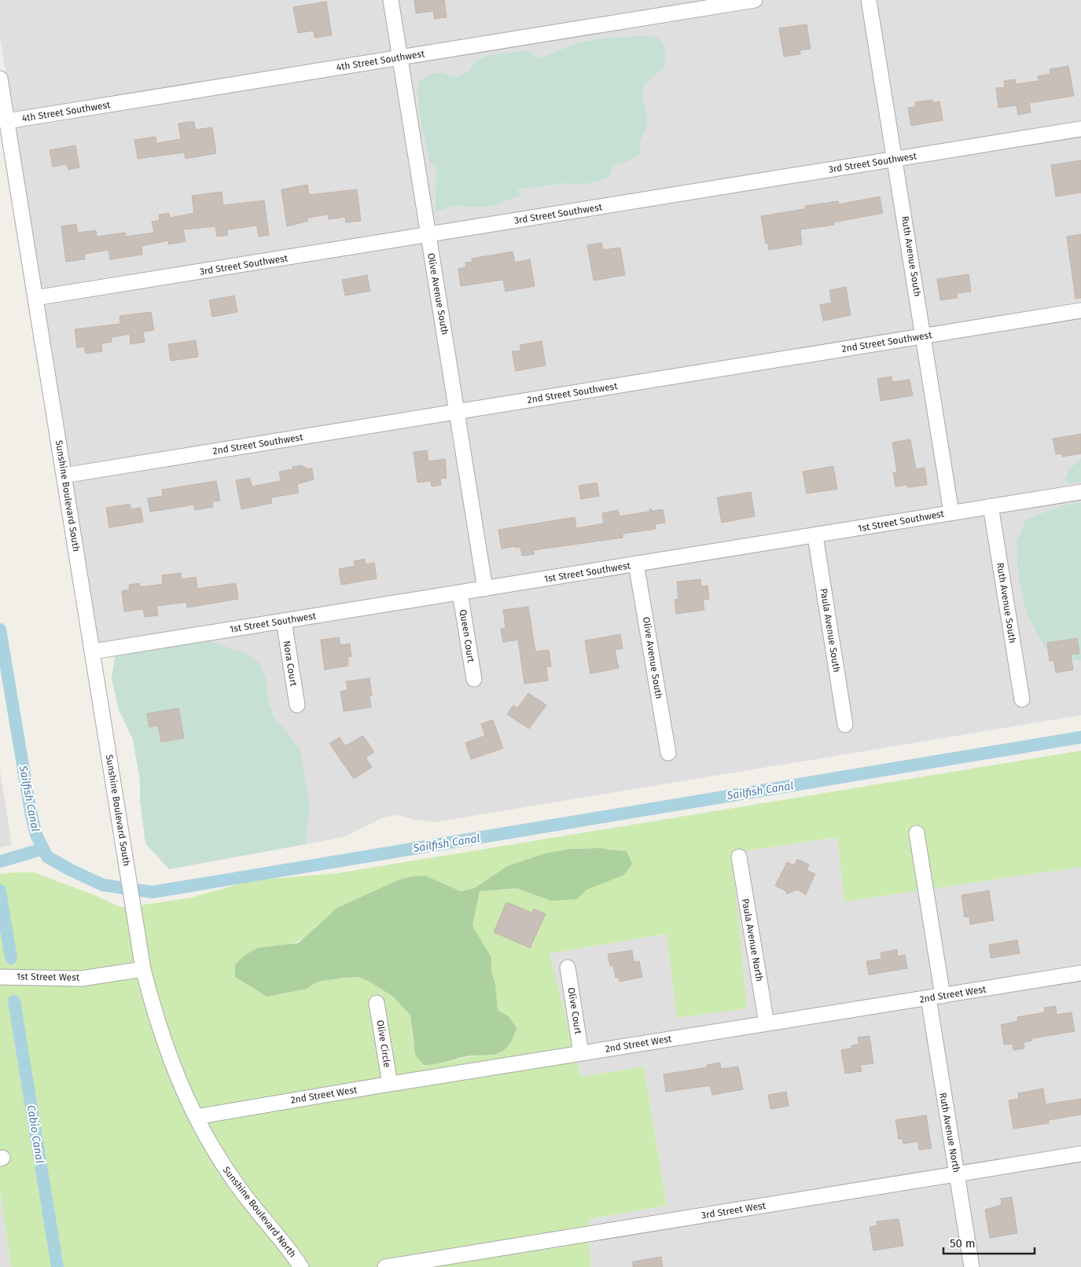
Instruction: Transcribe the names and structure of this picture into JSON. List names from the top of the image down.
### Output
{
  "streets": {
    "street": [
      "4th Street Southwest",
      "3rd Street Southwest",
      "Ruth Avenue South",
      "Olive Avenue South",
      "2nd Street Southwest",
      "Sunshine Boulevard South",
      "1st Street Southwest",
      "Paula Avenue South",
      "Queen Court",
      "Nora Court",
      "Paula Avenue North",
      "1st Street West",
      "2nd Street West",
      "Olive Court",
      "Olive Circle",
      "Ruth Avenue North",
      "3rd Street West",
      "Sunshine Boulevard North"
    ]
  },
  "crossings": [
    ["4th Street Southwest", "Olive Avenue South"],
    ["4th Street Southwest", "Sunshine Boulevard South"],
    ["3rd Street Southwest", "Ruth Avenue South"],
    ["3rd Street Southwest", "Olive Avenue South"],
    ["3rd Street Southwest", "Sunshine Boulevard South"],
    ["Ruth Avenue South", "2nd Street Southwest"],
    ["Ruth Avenue South", "1st Street Southwest"],
    ["Olive Avenue South", "2nd Street Southwest"],
    ["Olive Avenue South", "1st Street Southwest"],
    ["2nd Street Southwest", "Sunshine Boulevard South"],
    ["Sunshine Boulevard South", "1st Street Southwest"],
    ["Sunshine Boulevard South", "Sunshine Boulevard North"],
    ["1st Street Southwest", "Paula Avenue South"],
    ["1st Street Southwest", "Queen Court"],
    ["1st Street Southwest", "Nora Court"],
    ["Paula Avenue North", "2nd Street West"],
    ["1st Street West", "Sunshine Boulevard North"],
    ["2nd Street West", "Olive Court"],
    ["2nd Street West", "Olive Circle"],
    ["2nd Street West", "Ruth Avenue North"],
    ["2nd Street West", "Sunshine Boulevard North"],
    ["Ruth Avenue North", "3rd Street West"]
  ],
  "water": ["Sailfish Canal", "Cabio Canal"],
  "scale_bar": "50 m"
}
